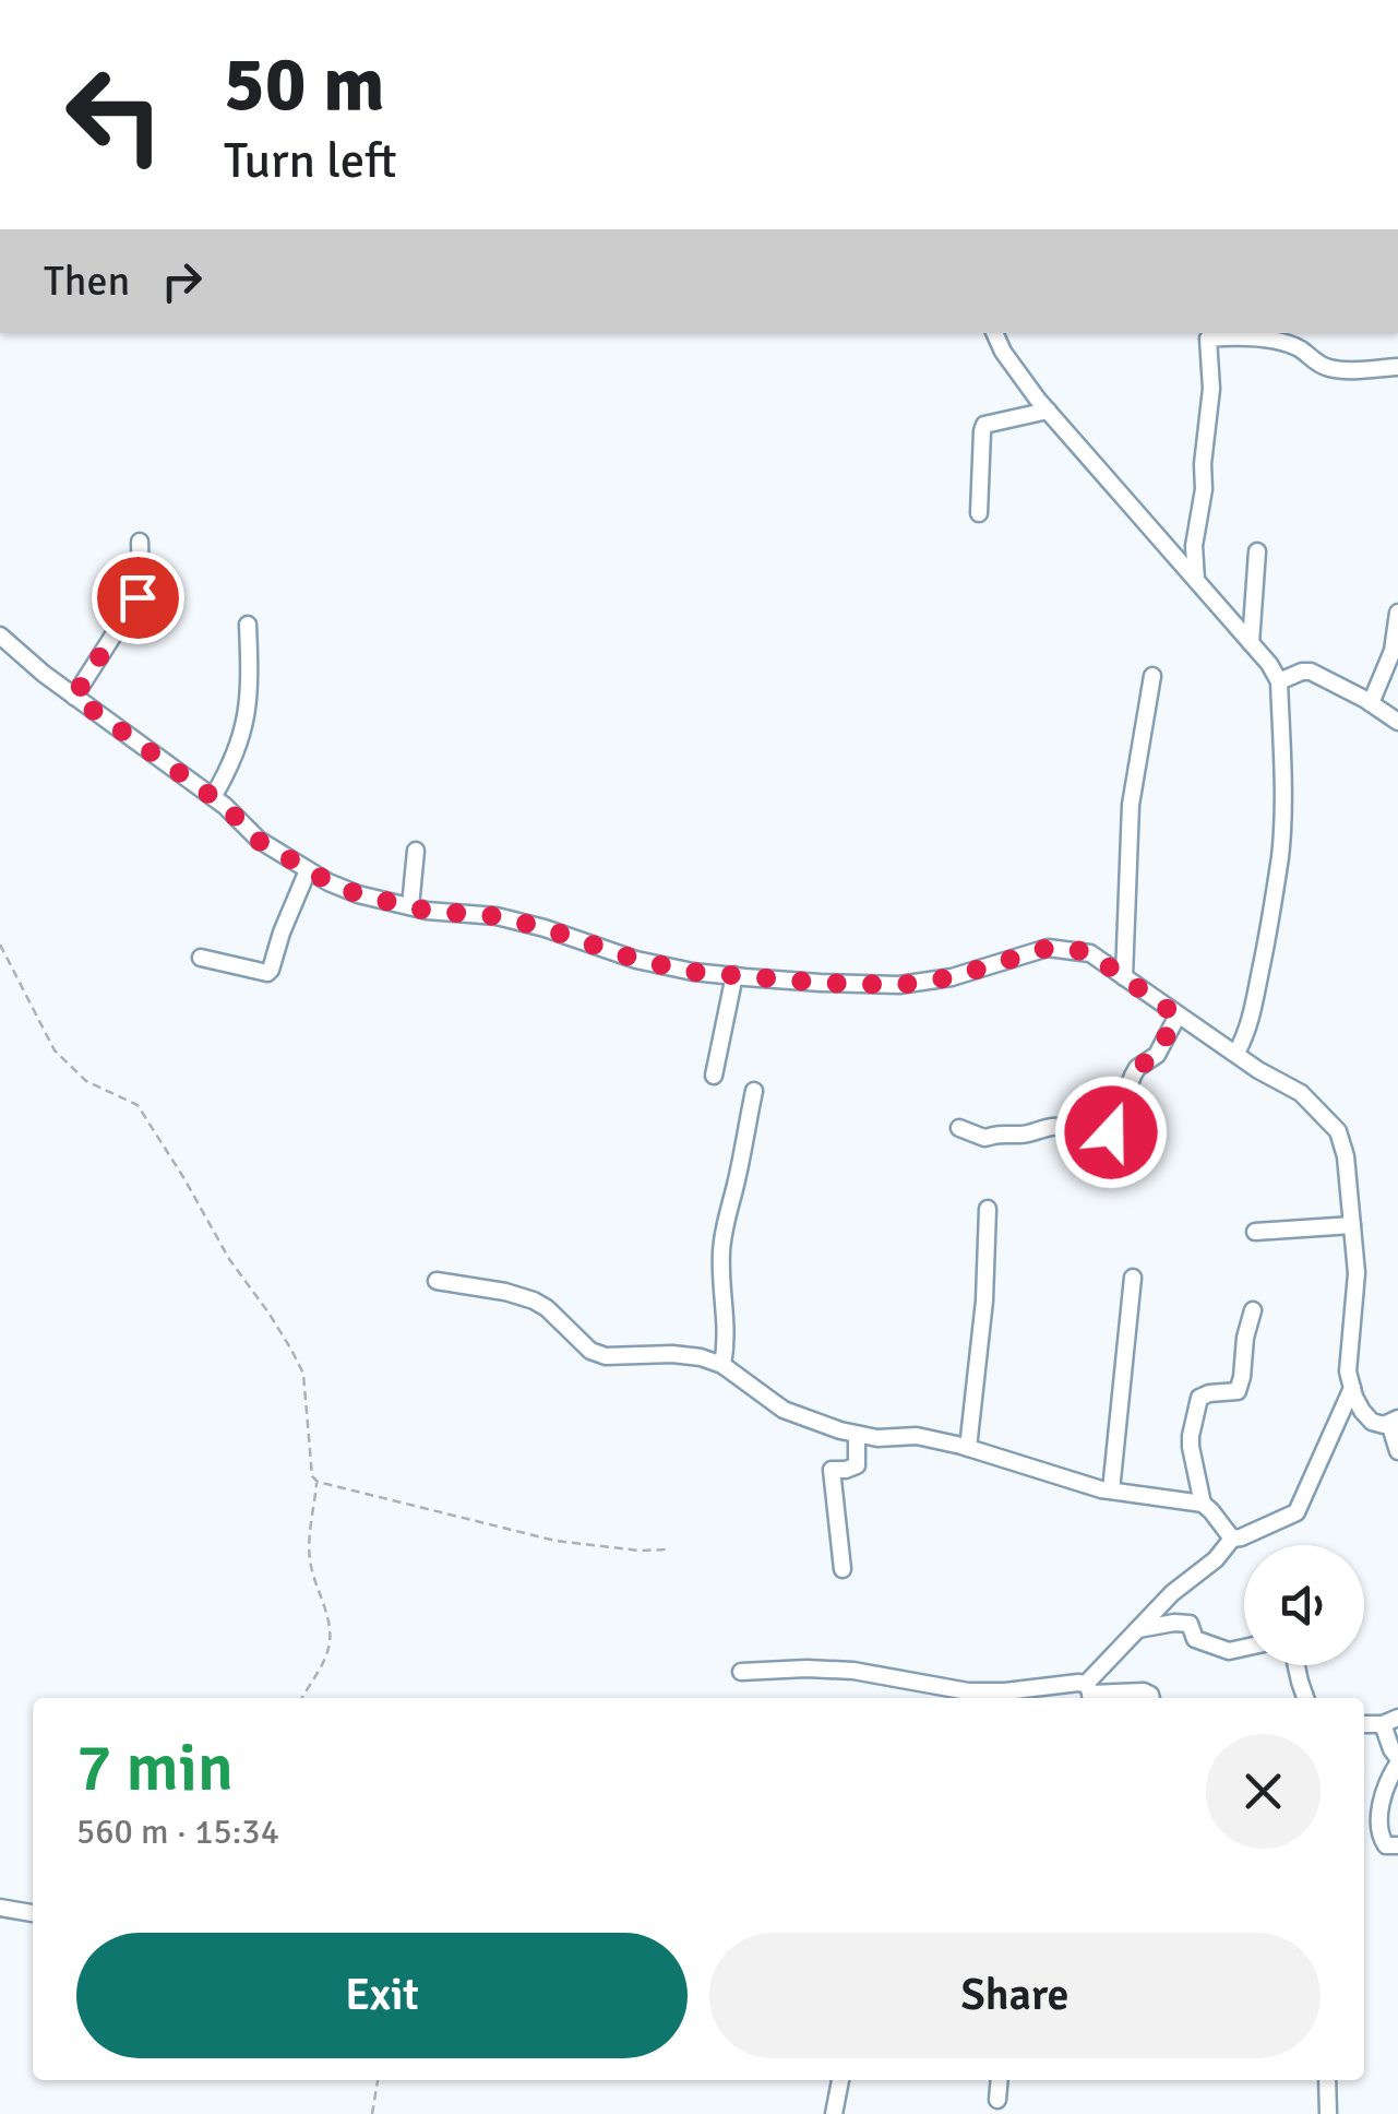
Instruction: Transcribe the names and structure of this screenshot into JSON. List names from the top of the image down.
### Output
{
  "page": {
    "turn": ["50 m", "Turn left"],
    "then": "Then",
    "heading": ["7 min", "560 m · 15:34"],
    "buttons": ["Exit", "Share"]
  }
}
